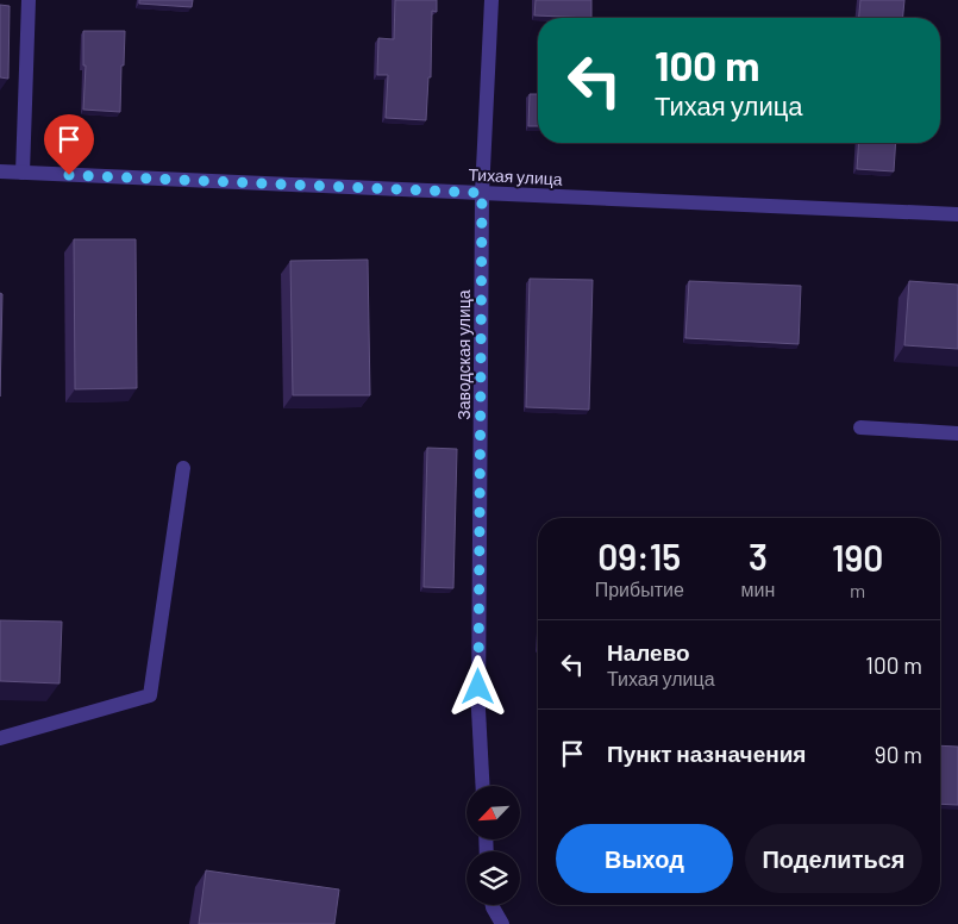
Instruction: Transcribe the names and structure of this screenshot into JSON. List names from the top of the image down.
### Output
{
  "streets": {
    "street": ["Тихая улица", "Заводская улица"]
  },
  "crossings": [
    ["Тихая улица", "Заводская улица"]
  ],
  "north": "bottom left",
  "page": {
    "turn": ["100 m", "Тихая улица"],
    "eta": [
      "09:15",
      "Прибытие",
      "3",
      "мин",
      "190",
      "m"
    ],
    "list": [
      {
        "name": "Налево",
        "note": "Тихая улица",
        "value": "100 m"
      },
      {
        "name": "Пункт назначения",
        "value": "90 m"
      }
    ],
    "buttons": ["Выход", "Поделиться"]
  }
}
